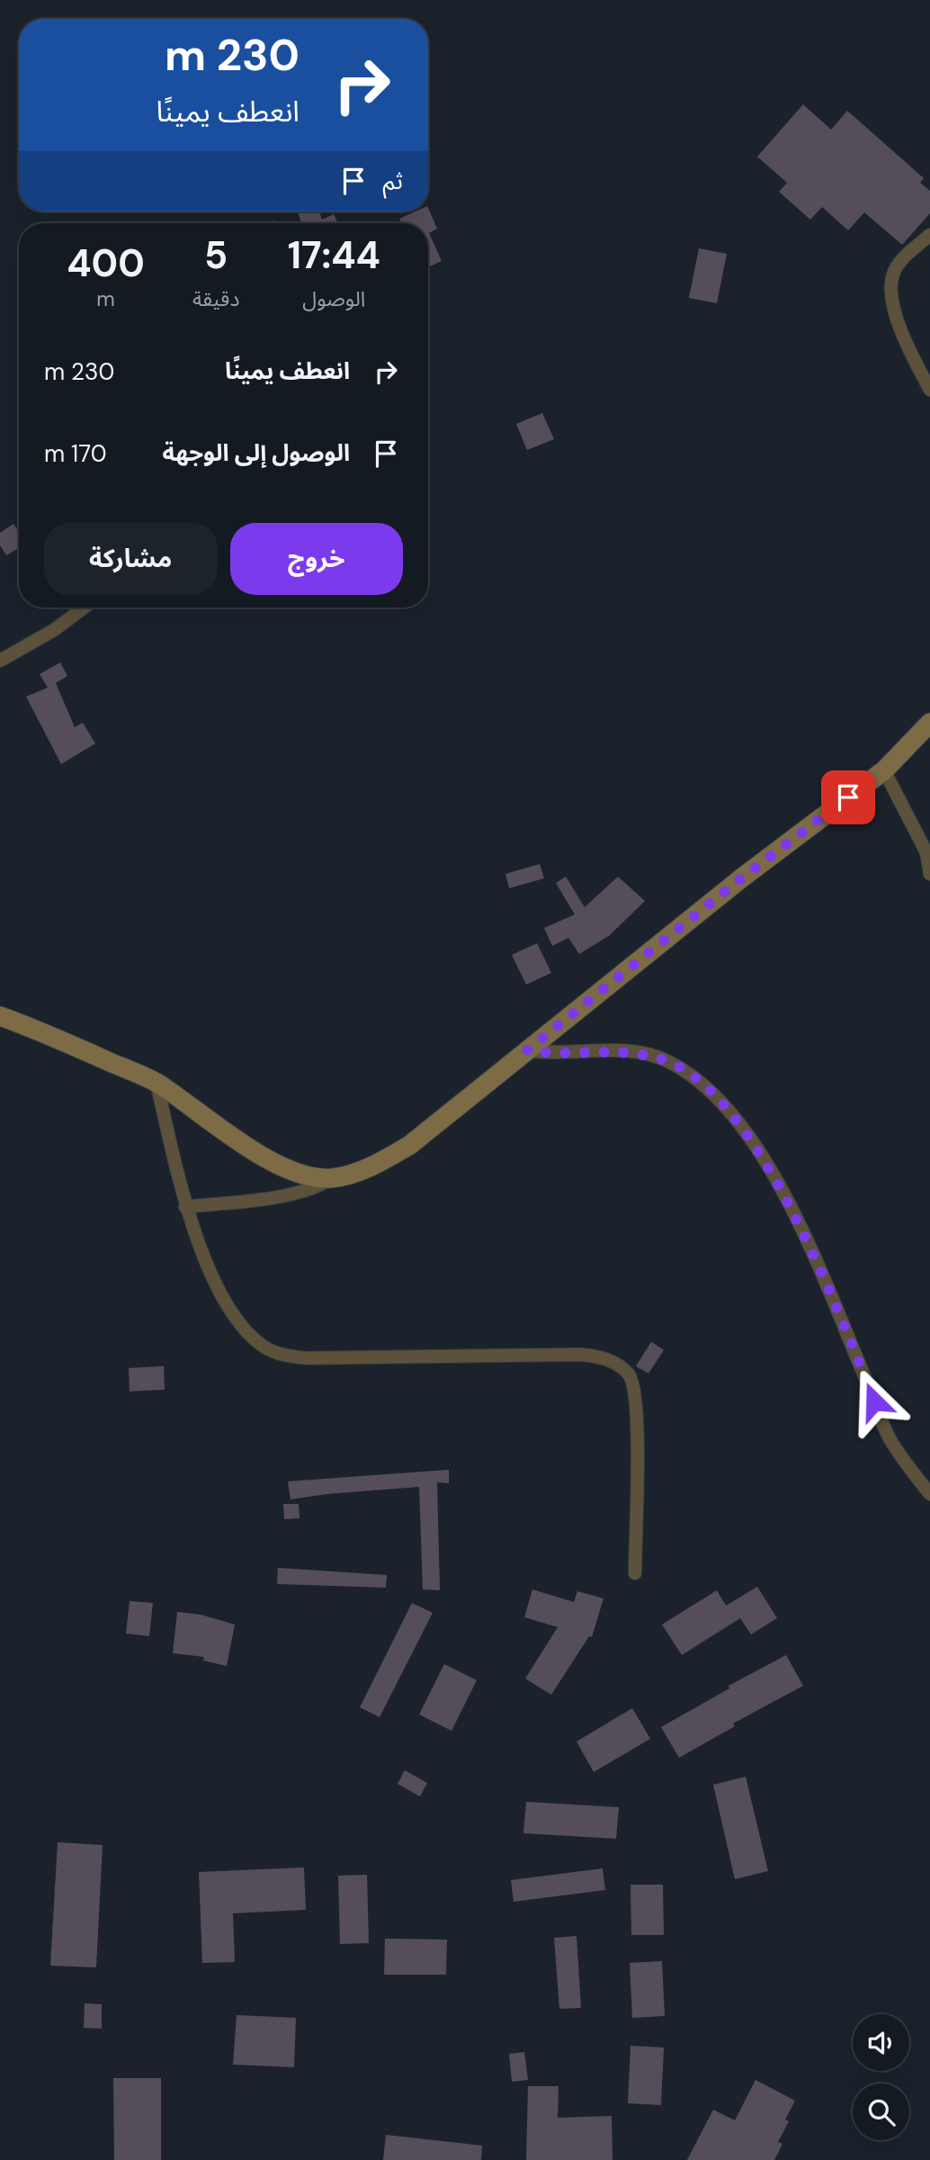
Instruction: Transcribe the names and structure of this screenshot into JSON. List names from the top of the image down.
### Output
{
  "page": {
    "turn": ["230 m", "انعطف يمينًا"],
    "then": "ثم",
    "eta": [
      "17:44",
      "الوصول",
      "5",
      "دقيقة",
      "400",
      "m"
    ],
    "list": [
      {
        "name": "انعطف يمينًا",
        "value": "230 m"
      },
      {
        "name": "الوصول إلى الوجهة",
        "value": "170 m"
      }
    ],
    "buttons": ["خروج", "مشاركة"]
  }
}
